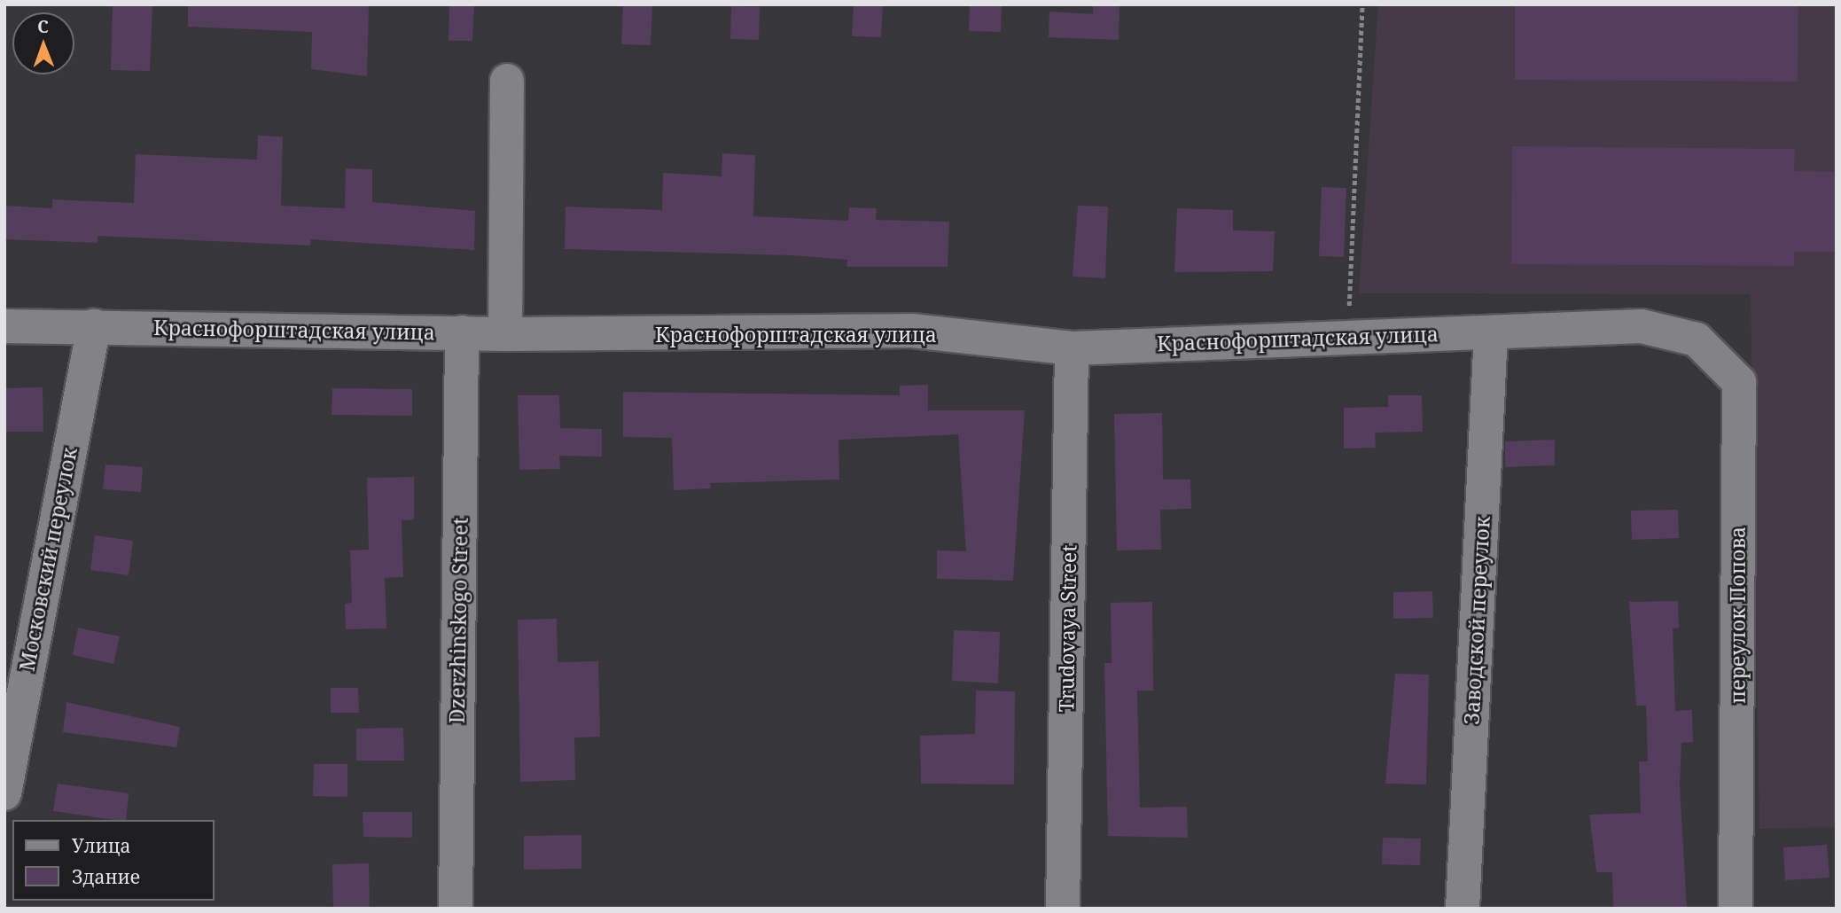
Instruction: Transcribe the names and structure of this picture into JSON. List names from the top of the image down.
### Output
{
  "streets": {
    "street": [
      "Краснофорштадская улица",
      "Московский переулок",
      "переулок Попова",
      "Dzerzhinskogo Street",
      "Заводской переулок",
      "Trudovaya Street"
    ]
  },
  "crossings": [
    ["Краснофорштадская улица", "Московский переулок"],
    ["Краснофорштадская улица", "переулок Попова"],
    ["Краснофорштадская улица", "Dzerzhinskogo Street"],
    ["Краснофорштадская улица", "Заводской переулок"],
    ["Краснофорштадская улица", "Trudovaya Street"]
  ],
  "legend": ["Улица", "Здание"],
  "north": "top"
}
